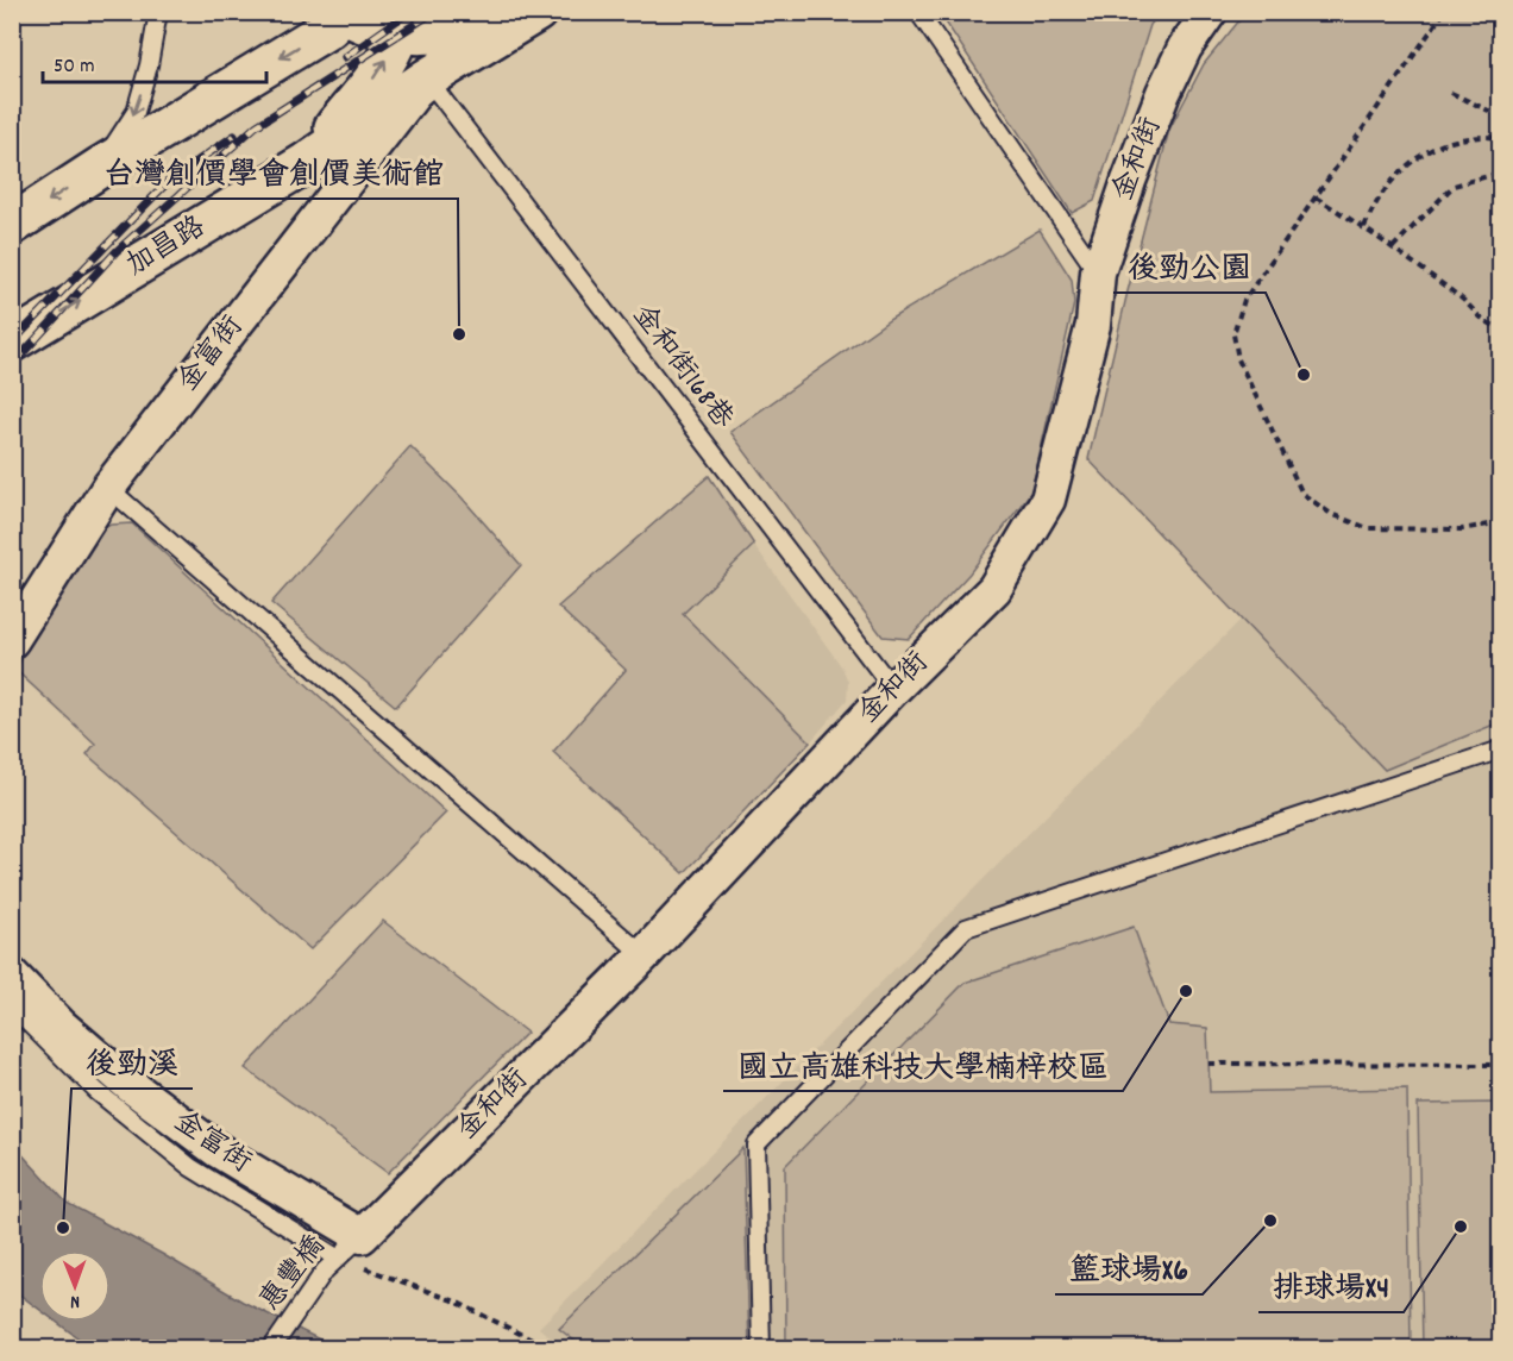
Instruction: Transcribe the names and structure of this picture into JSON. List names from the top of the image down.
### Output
{
  "streets": {
    "street": ["金和街", "加昌路", "金富街"],
    "lane": ["金和街168巷", "惠豐橋"]
  },
  "crossings": [
    ["金和街", "金富街"],
    ["金和街", "金和街168巷"],
    ["金和街", "惠豐橋"],
    ["加昌路", "金富街"],
    ["加昌路", "金和街168巷"],
    ["金富街", "金和街168巷"],
    ["金富街", "惠豐橋"]
  ],
  "places": [
    "台灣創價學會創價美術館",
    "後勁公園",
    "國立高雄科技大學楠梓校區",
    "籃球場X6",
    "排球場X4",
    "後勁溪"
  ],
  "scale_bar": "50 m",
  "north": "bottom"
}
